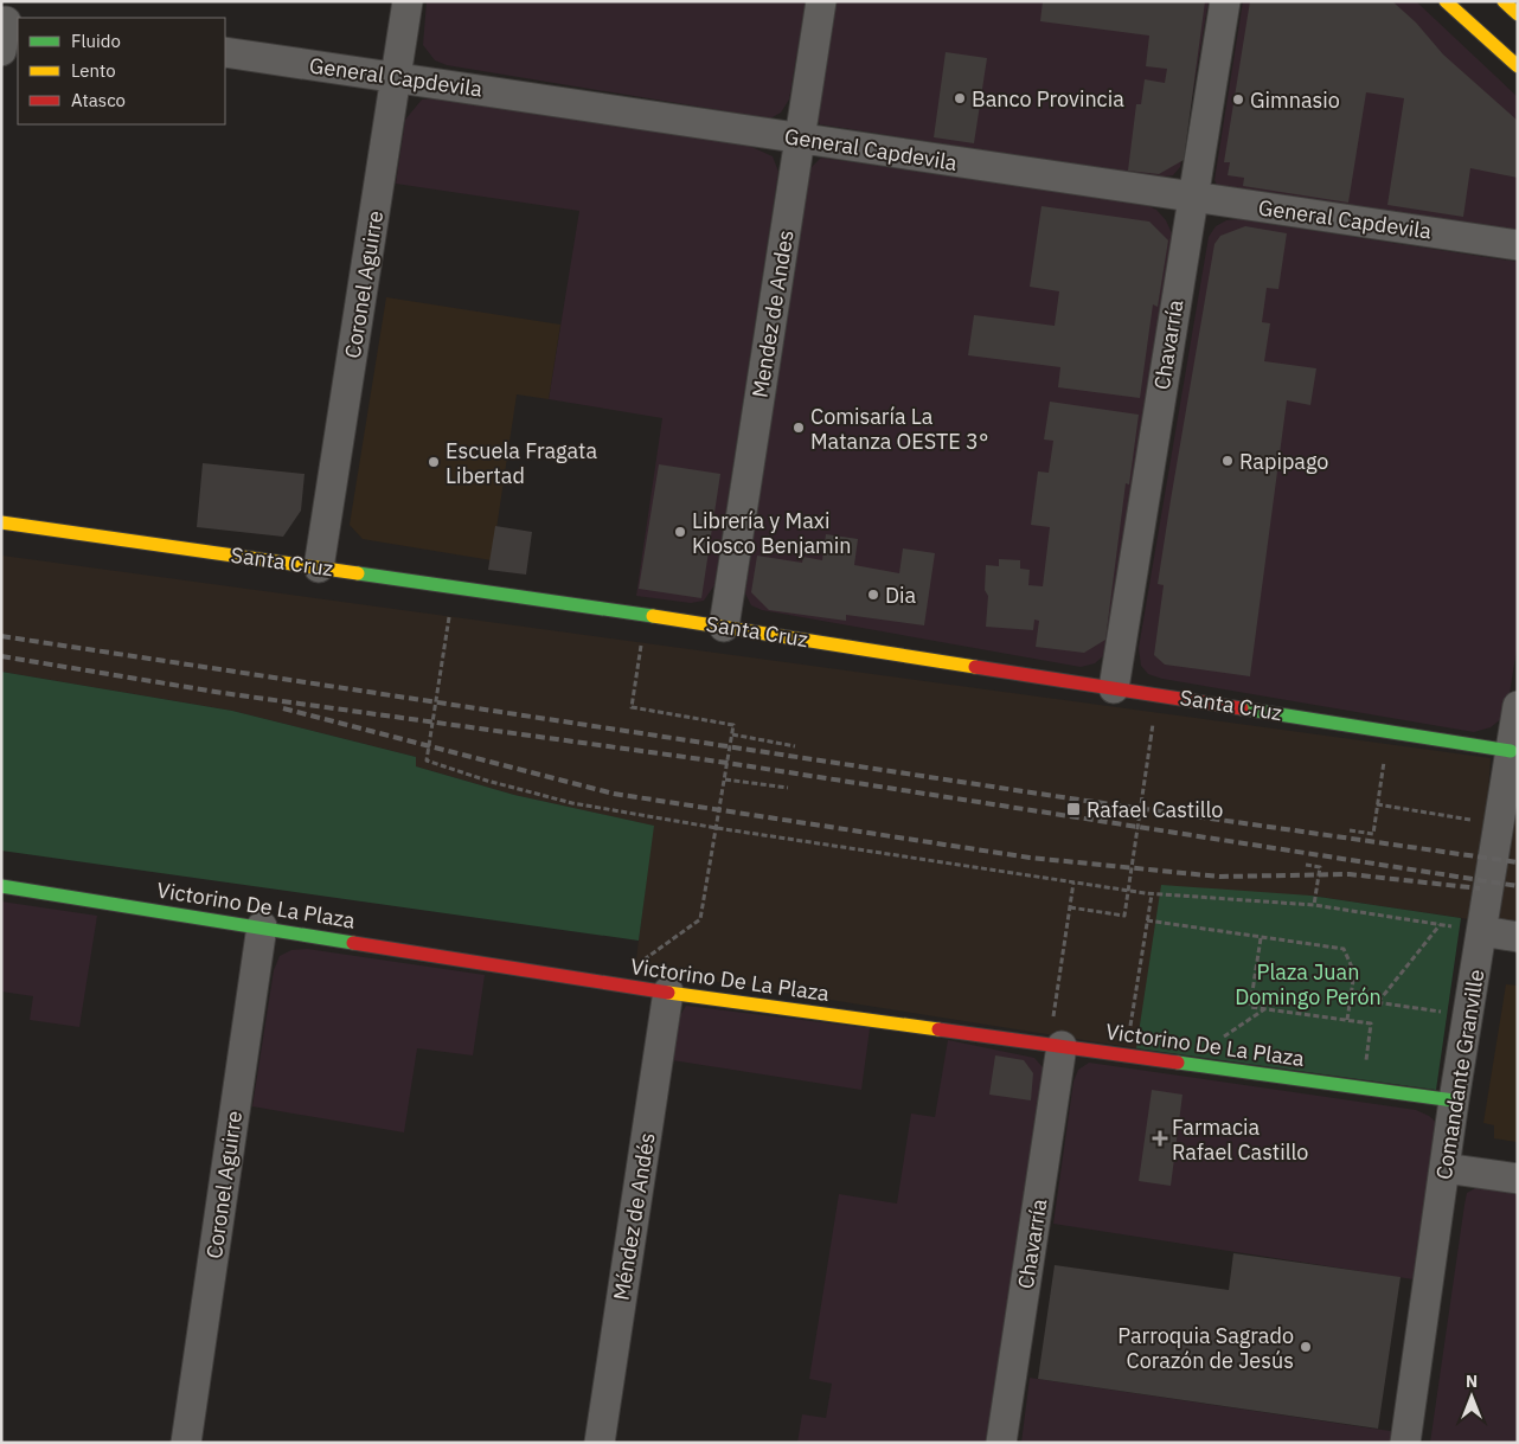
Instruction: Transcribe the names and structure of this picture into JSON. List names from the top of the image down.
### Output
{
  "streets": {
    "street": [
      "General Capdevila",
      "Coronel Aguirre",
      "Mendez de Andes",
      "Chavarría",
      "Santa Cruz",
      "Victorino De La Plaza",
      "Comandante Granville",
      "Méndez de Andés"
    ]
  },
  "crossings": [
    ["General Capdevila", "Coronel Aguirre"],
    ["General Capdevila", "Mendez de Andes"],
    ["General Capdevila", "Chavarría"],
    ["Coronel Aguirre", "Santa Cruz"],
    ["Coronel Aguirre", "Victorino De La Plaza"],
    ["Mendez de Andes", "Santa Cruz"],
    ["Chavarría", "Santa Cruz"],
    ["Chavarría", "Victorino De La Plaza"],
    ["Santa Cruz", "Comandante Granville"],
    ["Victorino De La Plaza", "Comandante Granville"],
    ["Victorino De La Plaza", "Méndez de Andés"]
  ],
  "parks": ["Plaza Juan Domingo Perón"],
  "places": {
    "other": [
      "Banco Provincia",
      "Gimnasio",
      "Comisaría La Matanza OESTE 3°",
      "Rapipago",
      "Escuela Fragata Libertad",
      "Librería y Maxi Kiosco Benjamin",
      "Dia",
      "Parroquia Sagrado Corazón de Jesús"
    ],
    "transit": ["Rafael Castillo"],
    "health": ["Farmacia Rafael Castillo"]
  },
  "legend": ["Fluido", "Lento", "Atasco"],
  "north": "top"
}
